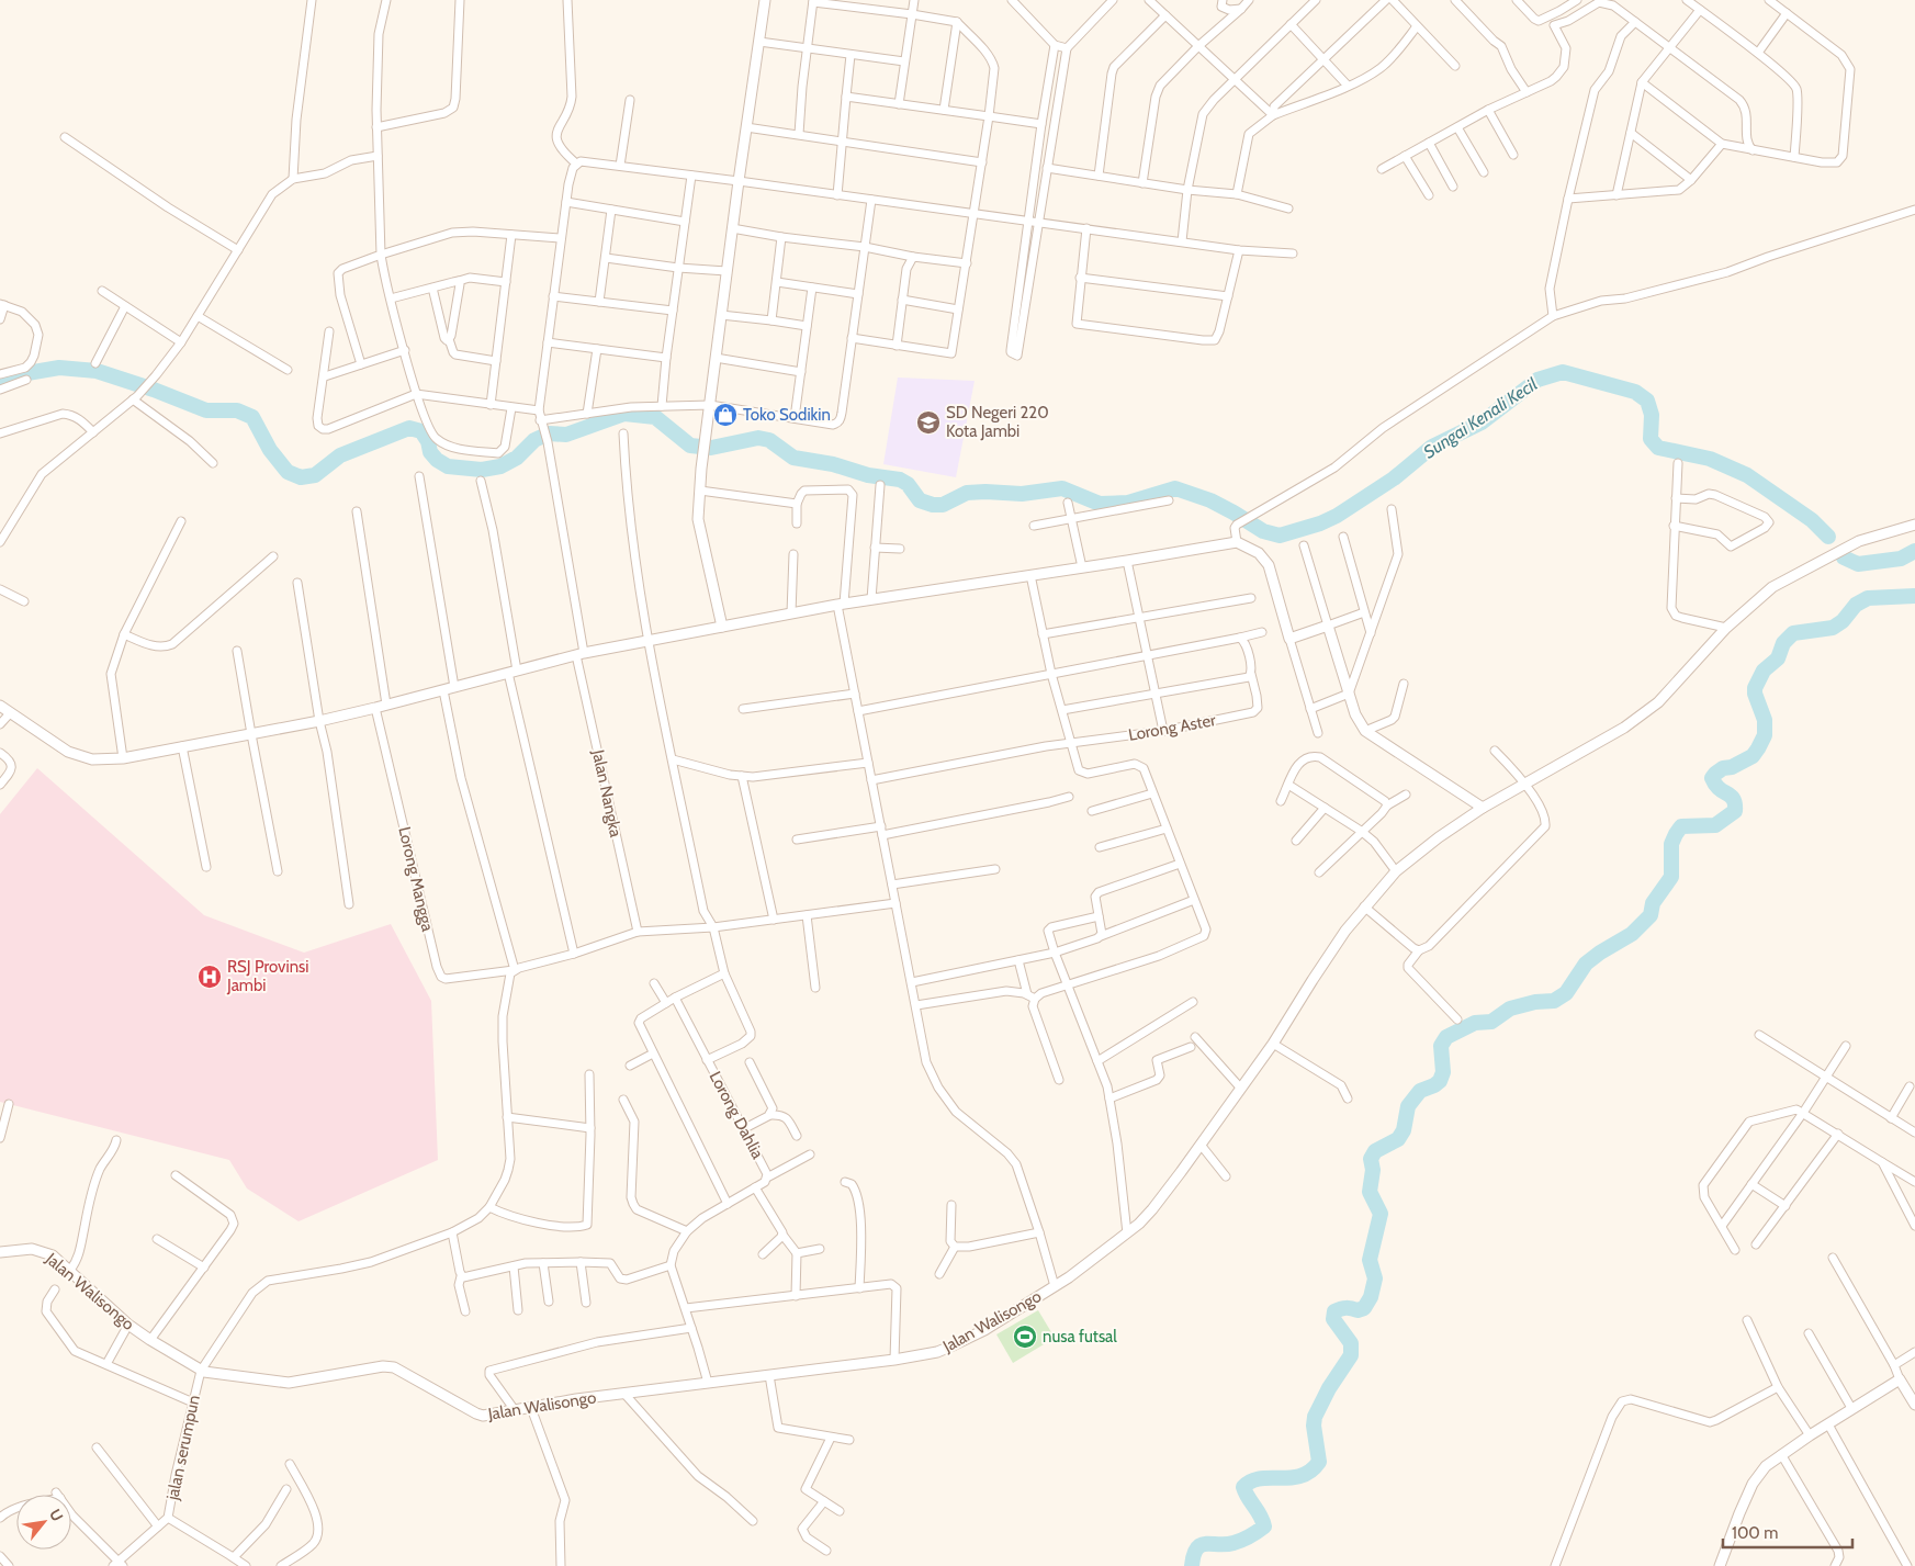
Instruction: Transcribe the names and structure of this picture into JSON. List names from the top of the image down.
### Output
{
  "streets": {
    "street": [
      "Lorong Aster",
      "Jalan Nangka",
      "Lorong Mangga",
      "Lorong Dahlia",
      "Jalan Walisongo",
      "jalan serumpun"
    ]
  },
  "crossings": [
    ["Jalan Walisongo", "jalan serumpun"]
  ],
  "water": ["Sungai Kenali Kecil"],
  "places": {
    "shop": ["Toko Sodikin"],
    "school or university": ["SD Negeri 220 Kota Jambi"],
    "hospital": ["RSJ Provinsi Jambi"],
    "sports": ["nusa futsal"]
  },
  "scale_bar": "100 m",
  "north": "top right"
}
